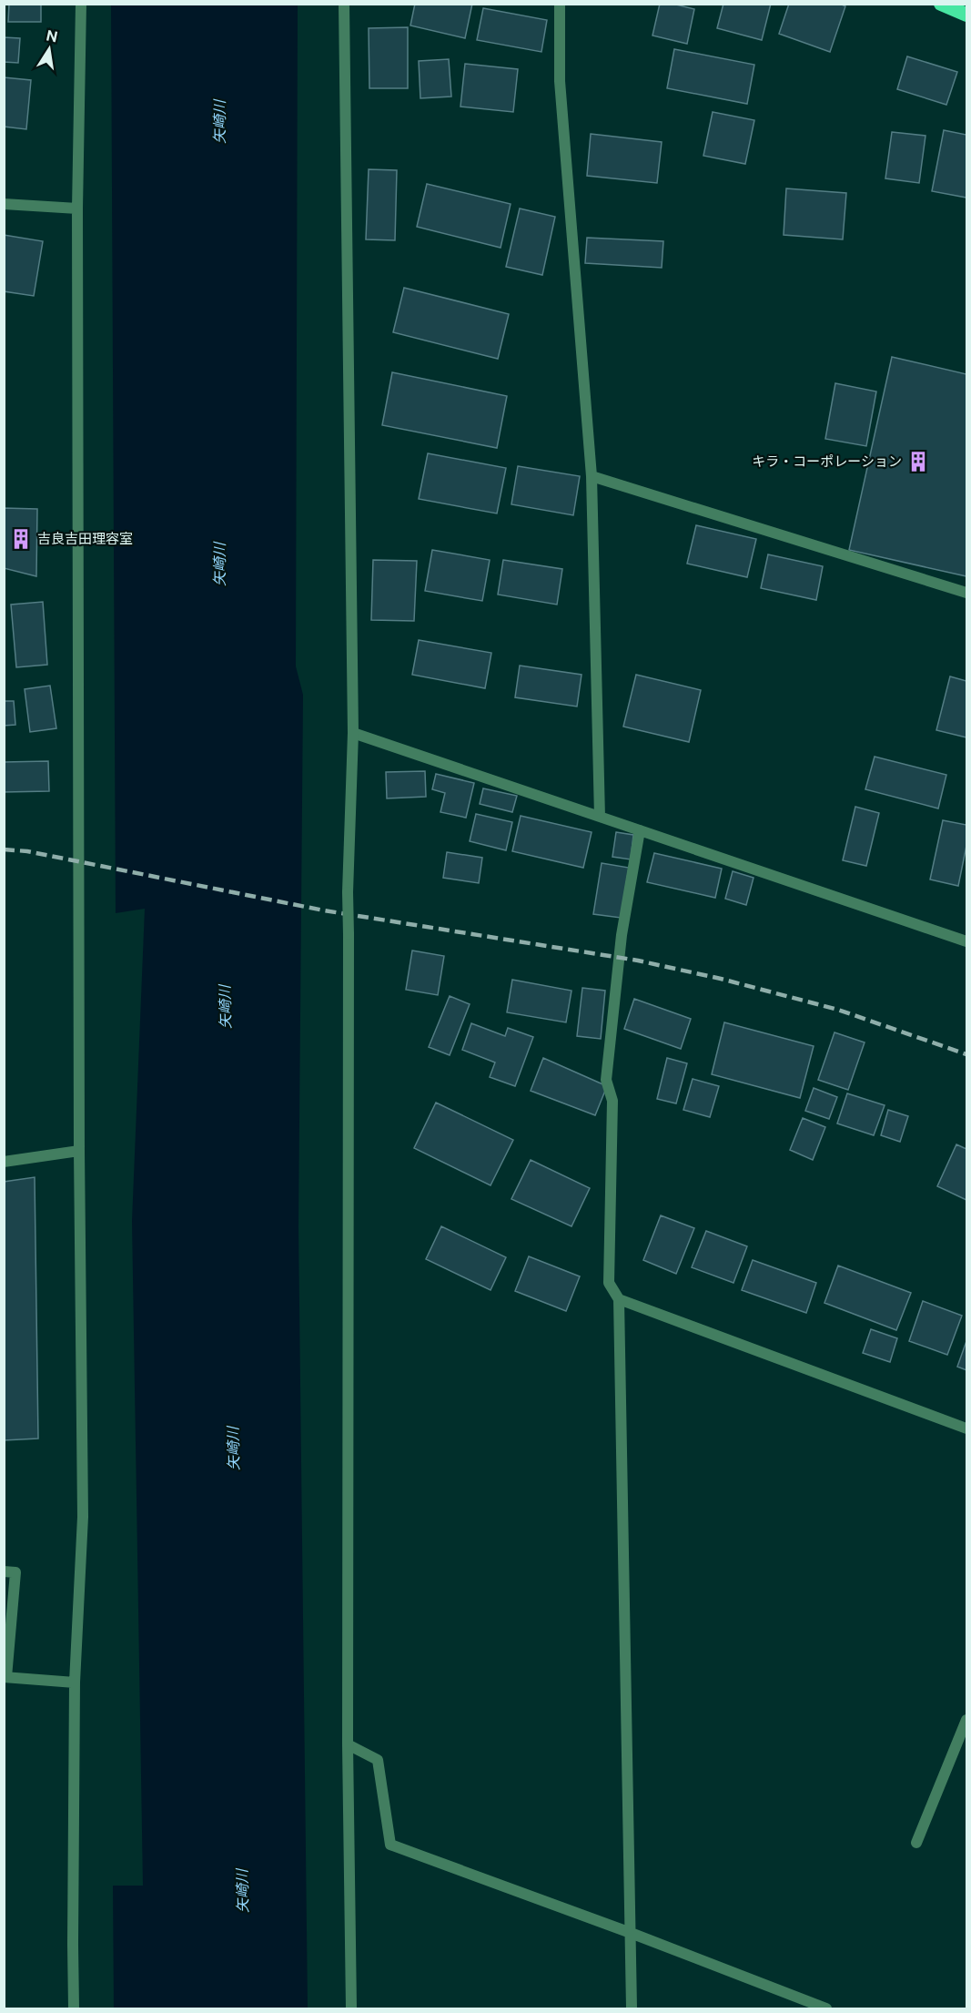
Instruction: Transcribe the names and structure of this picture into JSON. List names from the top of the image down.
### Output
{
  "water": ["矢崎川"],
  "places": {
    "building": ["キラ・コーポレーション", "吉良吉田理容室"]
  },
  "north": "top"
}
